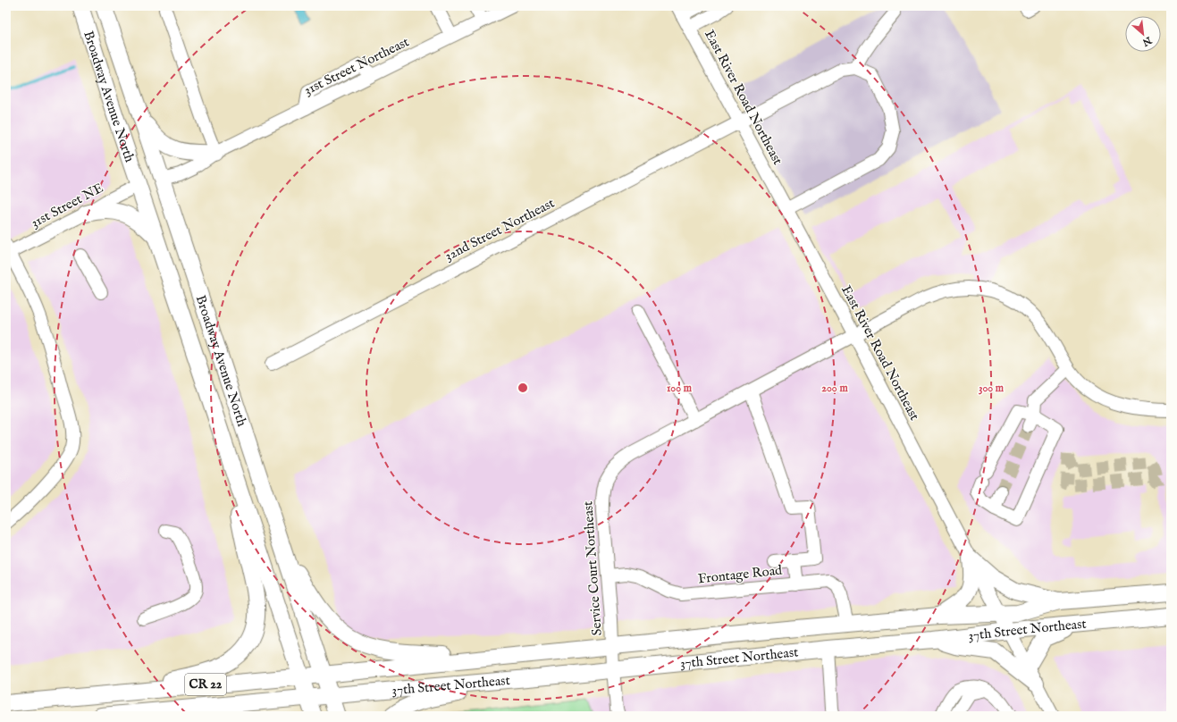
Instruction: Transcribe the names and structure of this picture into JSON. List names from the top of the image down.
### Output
{
  "streets": {
    "main road": ["Broadway Avenue North", "37th Street Northeast", "CR 22"],
    "street": [
      "31st Street Northeast",
      "East River Road Northeast",
      "31st Street NE",
      "32nd Street Northeast",
      "Service Court Northeast",
      "Frontage Road"
    ]
  },
  "crossings": [
    ["31st Street Northeast", "Broadway Avenue North"],
    ["Broadway Avenue North", "31st Street NE"],
    ["Broadway Avenue North", "37th Street Northeast"],
    ["Broadway Avenue North", "CR 22"],
    ["East River Road Northeast", "32nd Street Northeast"],
    ["East River Road Northeast", "Service Court Northeast"],
    ["East River Road Northeast", "37th Street Northeast"],
    ["Service Court Northeast", "Frontage Road"],
    ["Service Court Northeast", "37th Street Northeast"],
    ["Frontage Road", "37th Street Northeast"],
    ["37th Street Northeast", "CR 22"]
  ],
  "north": "bottom right",
  "rings": ["100 m", "200 m", "300 m"]
}
